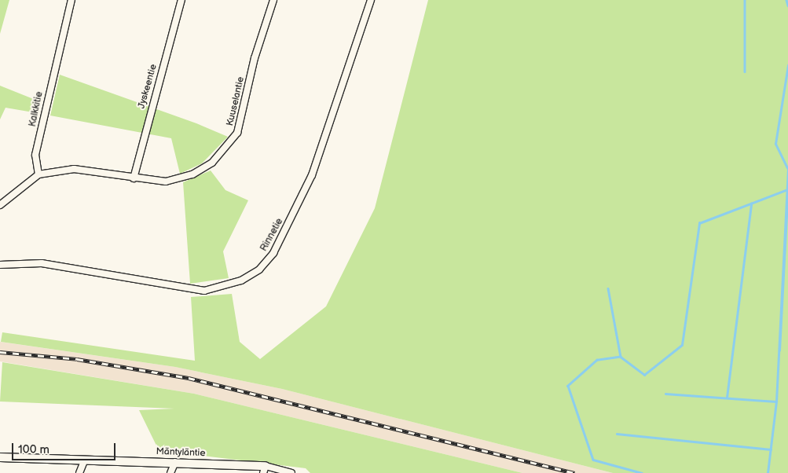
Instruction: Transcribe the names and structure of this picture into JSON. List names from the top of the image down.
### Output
{
  "streets": {
    "street": [
      "Jyskeentie",
      "Kuuselantie",
      "Kalkkitie",
      "Rinnetie",
      "Mäntyläntie"
    ]
  },
  "crossings": [
    ["Jyskeentie", "Kuuselantie"],
    ["Kuuselantie", "Kalkkitie"]
  ],
  "scale_bar": "100 m"
}
